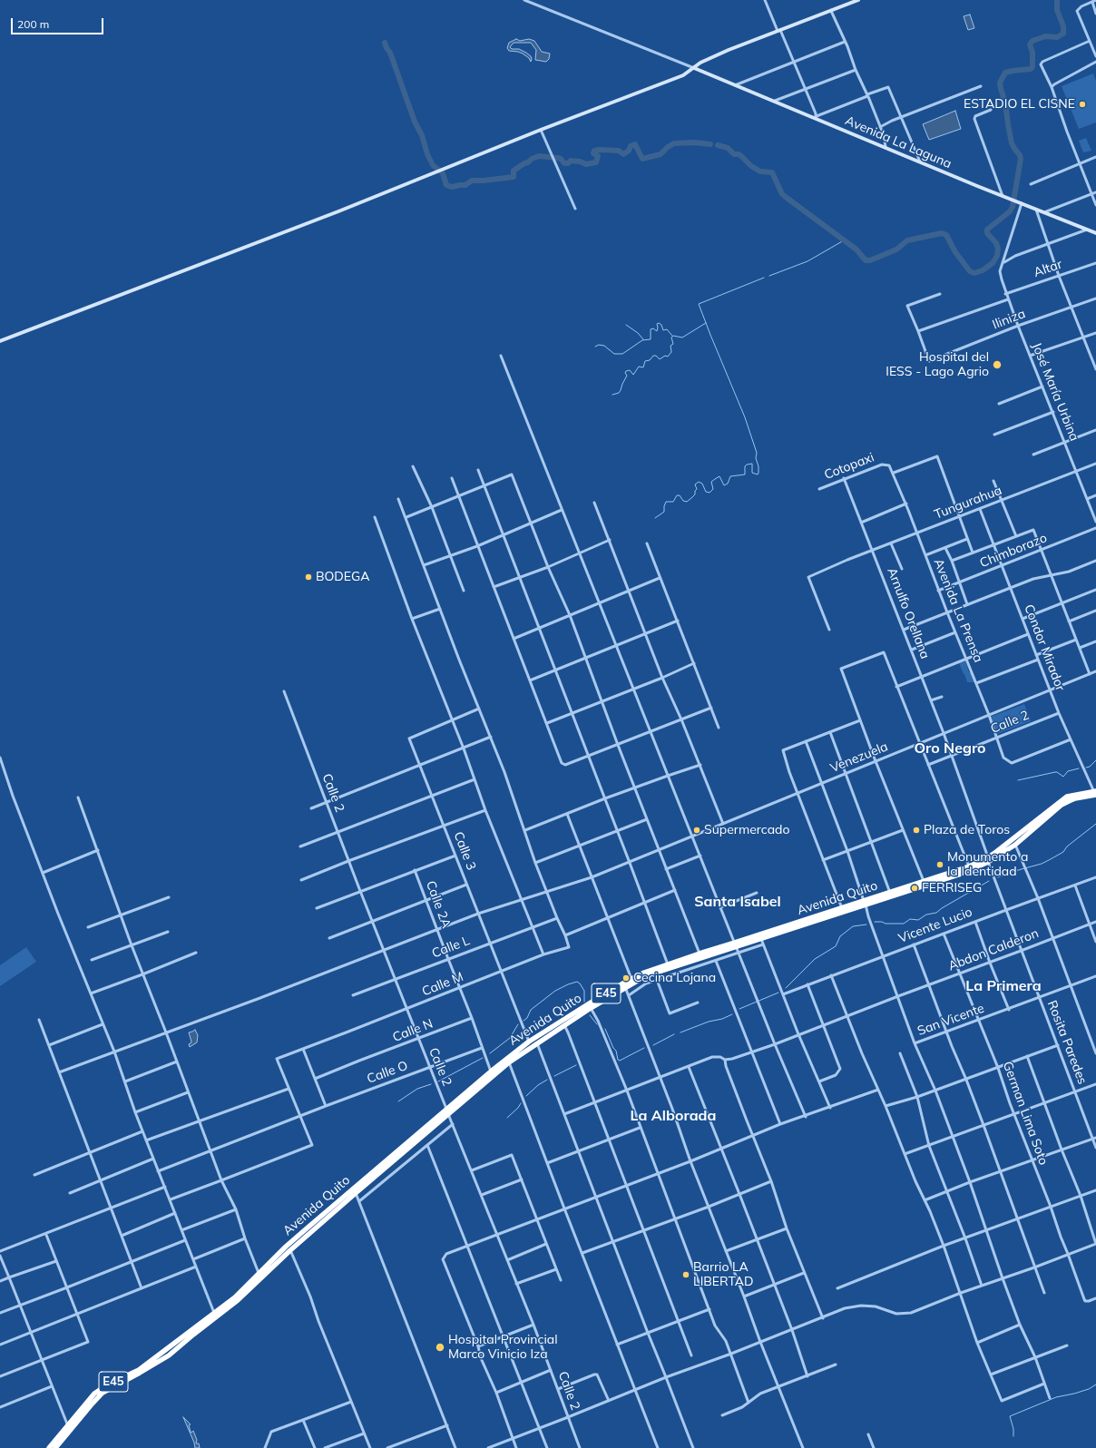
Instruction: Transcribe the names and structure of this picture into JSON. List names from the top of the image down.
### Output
{
  "streets": {
    "highway": ["Avenida Quito", "E45"],
    "street": [
      "Avenida La Laguna",
      "Altar",
      "Iliniza",
      "José María Urbina",
      "Cotopaxi",
      "Tungurahua",
      "Chimborazo",
      "Avenida La Prensa",
      "Arnulfo Orellana",
      "Condor Mirador",
      "Calle 2",
      "Venezuela",
      "Calle 3",
      "Calle 2A",
      "Vicente Lucio",
      "Calle L",
      "Abdon Calderon",
      "Calle M",
      "San Vicente",
      "Calle N",
      "Rosita Paredes",
      "Calle O",
      "German Lima Soto"
    ]
  },
  "crossings": [
    ["Altar", "José María Urbina"],
    ["Iliniza", "José María Urbina"],
    ["José María Urbina", "Tungurahua"],
    ["Cotopaxi", "Avenida La Prensa"],
    ["Cotopaxi", "Arnulfo Orellana"],
    ["Tungurahua", "Avenida La Prensa"],
    ["Tungurahua", "Arnulfo Orellana"],
    ["Tungurahua", "Condor Mirador"],
    ["Chimborazo", "Avenida La Prensa"],
    ["Chimborazo", "Condor Mirador"],
    ["Avenida La Prensa", "Condor Mirador"],
    ["Avenida La Prensa", "Calle 2"],
    ["Avenida La Prensa", "Venezuela"],
    ["Arnulfo Orellana", "Calle 2"],
    ["Arnulfo Orellana", "Venezuela"],
    ["Arnulfo Orellana", "Avenida Quito"],
    ["Arnulfo Orellana", "Rosita Paredes"],
    ["Condor Mirador", "Calle 2"],
    ["Condor Mirador", "Venezuela"],
    ["Condor Mirador", "Avenida Quito"],
    ["Calle 2", "Avenida Quito"],
    ["Calle 2", "Calle L"],
    ["Calle 2", "Calle M"],
    ["Calle 2", "Calle N"],
    ["Calle 2", "Calle O"],
    ["Calle 3", "Avenida Quito"],
    ["Calle 3", "Calle L"],
    ["Calle 3", "Calle M"],
    ["Avenida Quito", "Calle 2A"],
    ["Avenida Quito", "E45"],
    ["Avenida Quito", "Rosita Paredes"],
    ["Calle 2A", "Calle L"],
    ["Calle 2A", "Calle M"],
    ["Calle 2A", "Calle N"],
    ["Calle 2A", "Calle O"],
    ["Vicente Lucio", "Rosita Paredes"],
    ["Vicente Lucio", "German Lima Soto"],
    ["Abdon Calderon", "Rosita Paredes"],
    ["Abdon Calderon", "German Lima Soto"],
    ["San Vicente", "Rosita Paredes"],
    ["San Vicente", "German Lima Soto"]
  ],
  "districts": [
    "Oro Negro",
    "Santa Isabel",
    "La Primera",
    "La Alborada"
  ],
  "places": [
    "ESTADIO EL CISNE",
    "Hospital del IESS - Lago Agrio",
    "BODEGA",
    "Supermercado",
    "Plaza de Toros",
    "Monumento a la Identidad",
    "FERRISEG",
    "Cecina Lojana",
    "Barrio LA LIBERTAD",
    "Hospital Provincial Marco Vinicio Iza"
  ],
  "scale_bar": "200 m"
}
